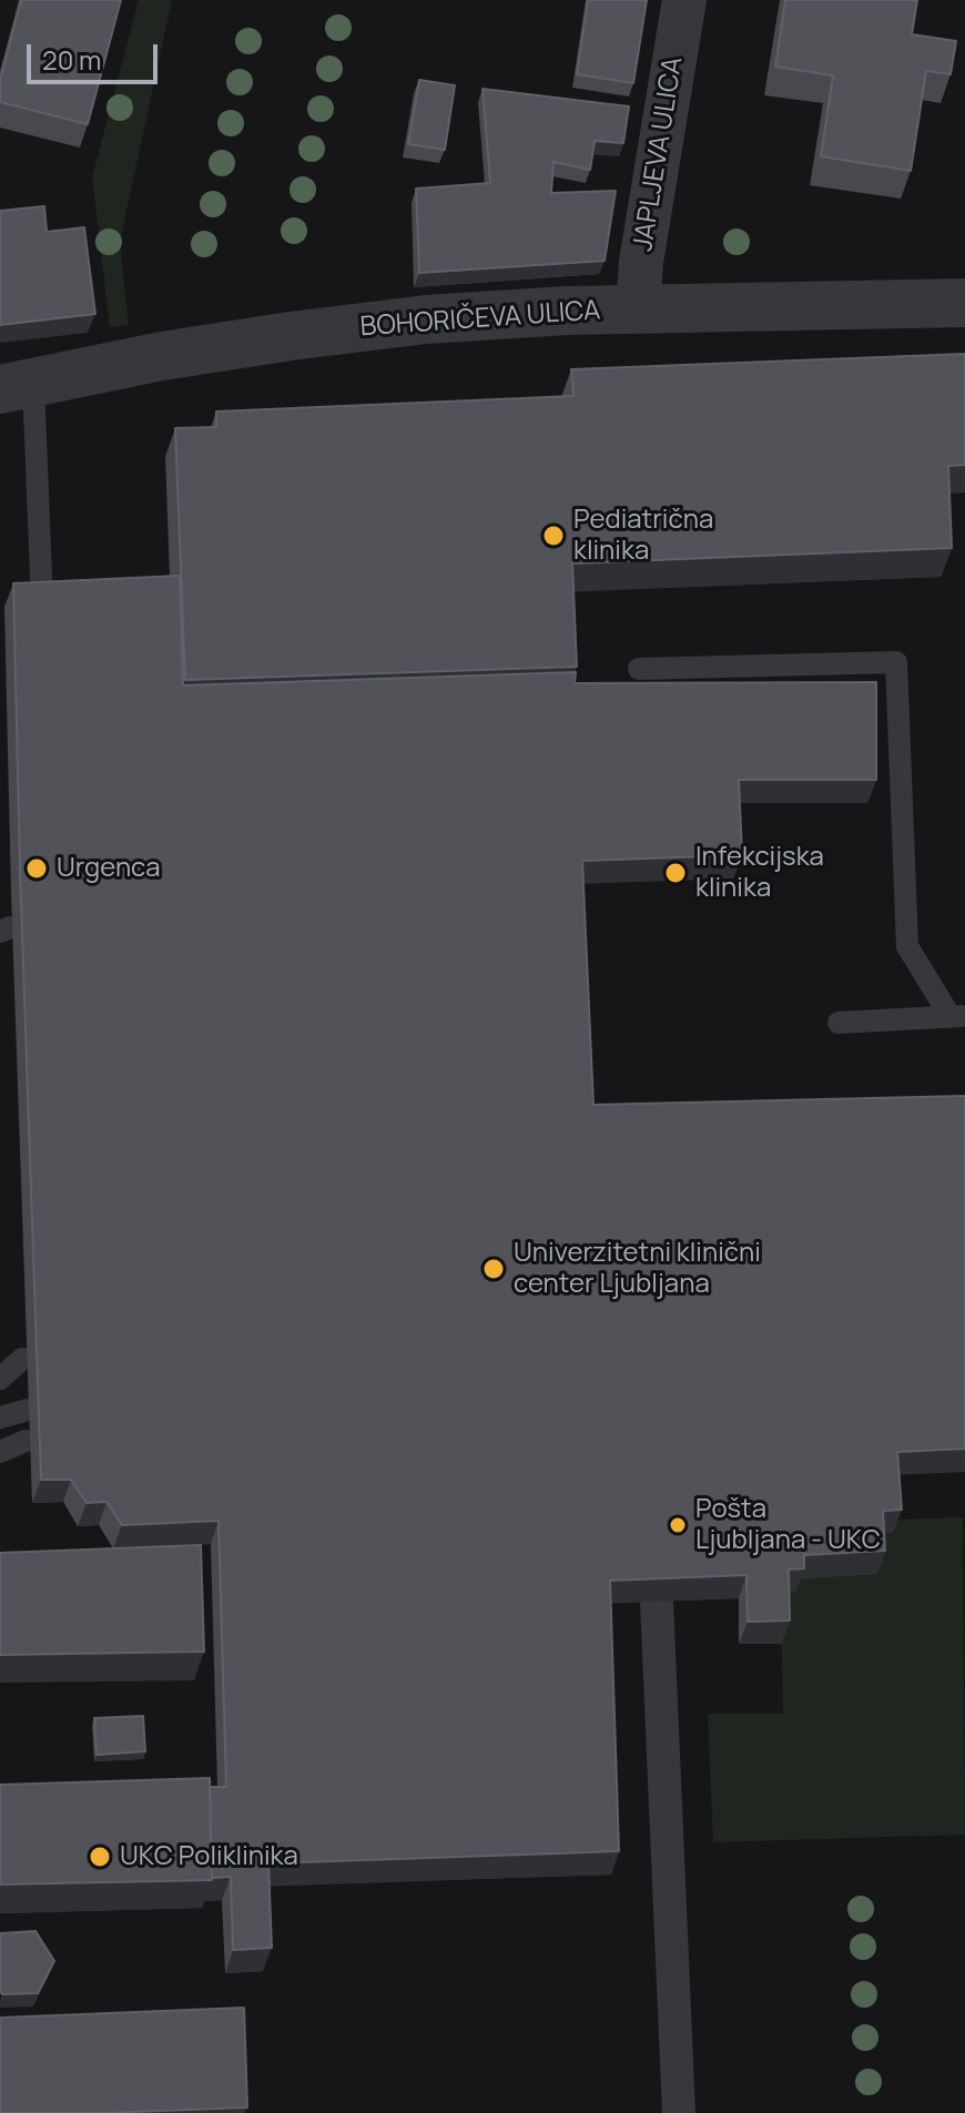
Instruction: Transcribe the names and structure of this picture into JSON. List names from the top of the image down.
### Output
{
  "streets": {
    "street": ["JAPLJEVA ULICA", "BOHORIČEVA ULICA"]
  },
  "crossings": [
    ["JAPLJEVA ULICA", "BOHORIČEVA ULICA"]
  ],
  "places": [
    "Pediatrična klinika",
    "Urgenca",
    "Infekcijska klinika",
    "Univerzitetni klinični center Ljubljana",
    "Pošta Ljubljana - UKC",
    "UKC Poliklinika"
  ],
  "scale_bar": "20 m"
}
